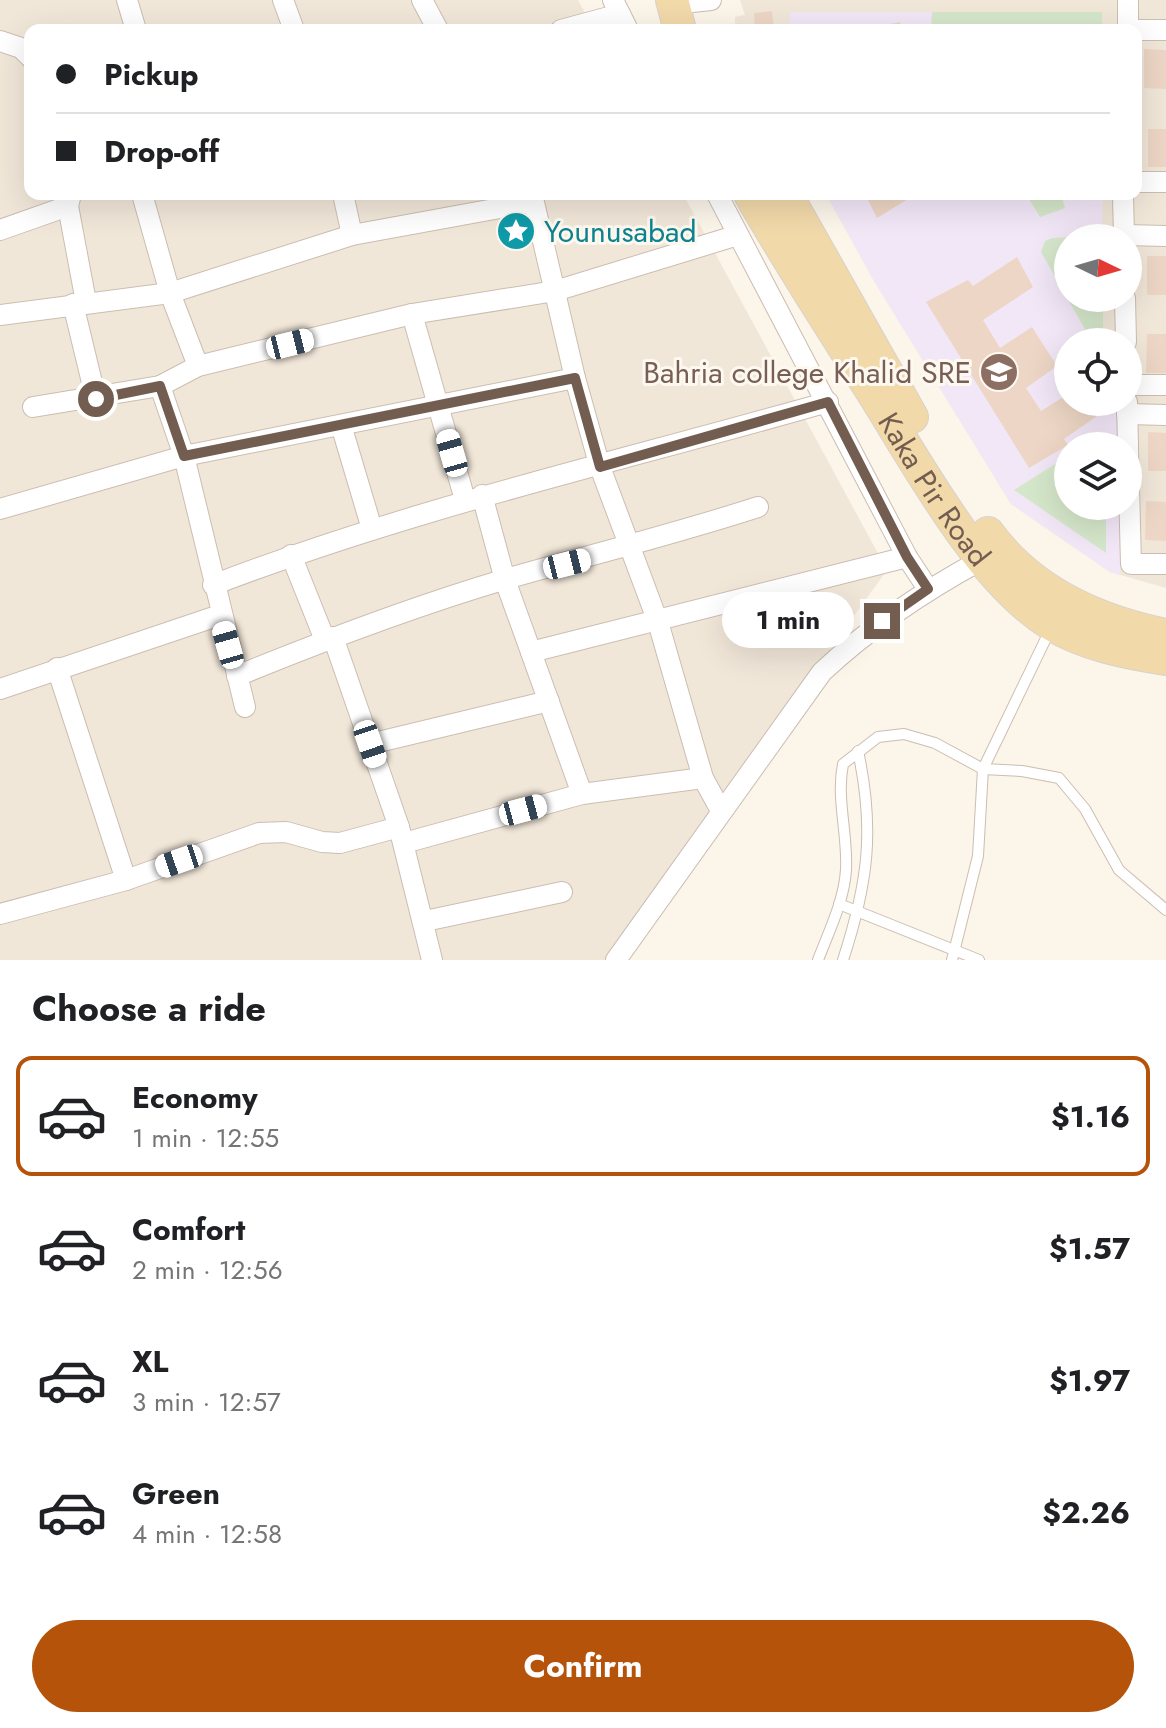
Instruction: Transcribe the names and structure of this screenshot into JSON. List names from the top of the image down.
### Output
{
  "streets": {
    "main road": ["Kaka Pir Road"]
  },
  "places": {
    "place": ["Younusabad"],
    "school or university": ["Bahria college Khalid SRE"]
  },
  "north": "right",
  "page": {
    "banner": ["Pickup", "Drop-off"],
    "bubble": "1 min",
    "heading": "Choose a ride",
    "list": [
      {
        "name": "Economy",
        "note": "1 min · 12:55",
        "value": "$1.16"
      },
      {
        "name": "Comfort",
        "note": "2 min · 12:56",
        "value": "$1.57"
      },
      {
        "name": "XL",
        "note": "3 min · 12:57",
        "value": "$1.97"
      },
      {
        "name": "Green",
        "note": "4 min · 12:58",
        "value": "$2.26"
      }
    ],
    "buttons": "Confirm"
  }
}
